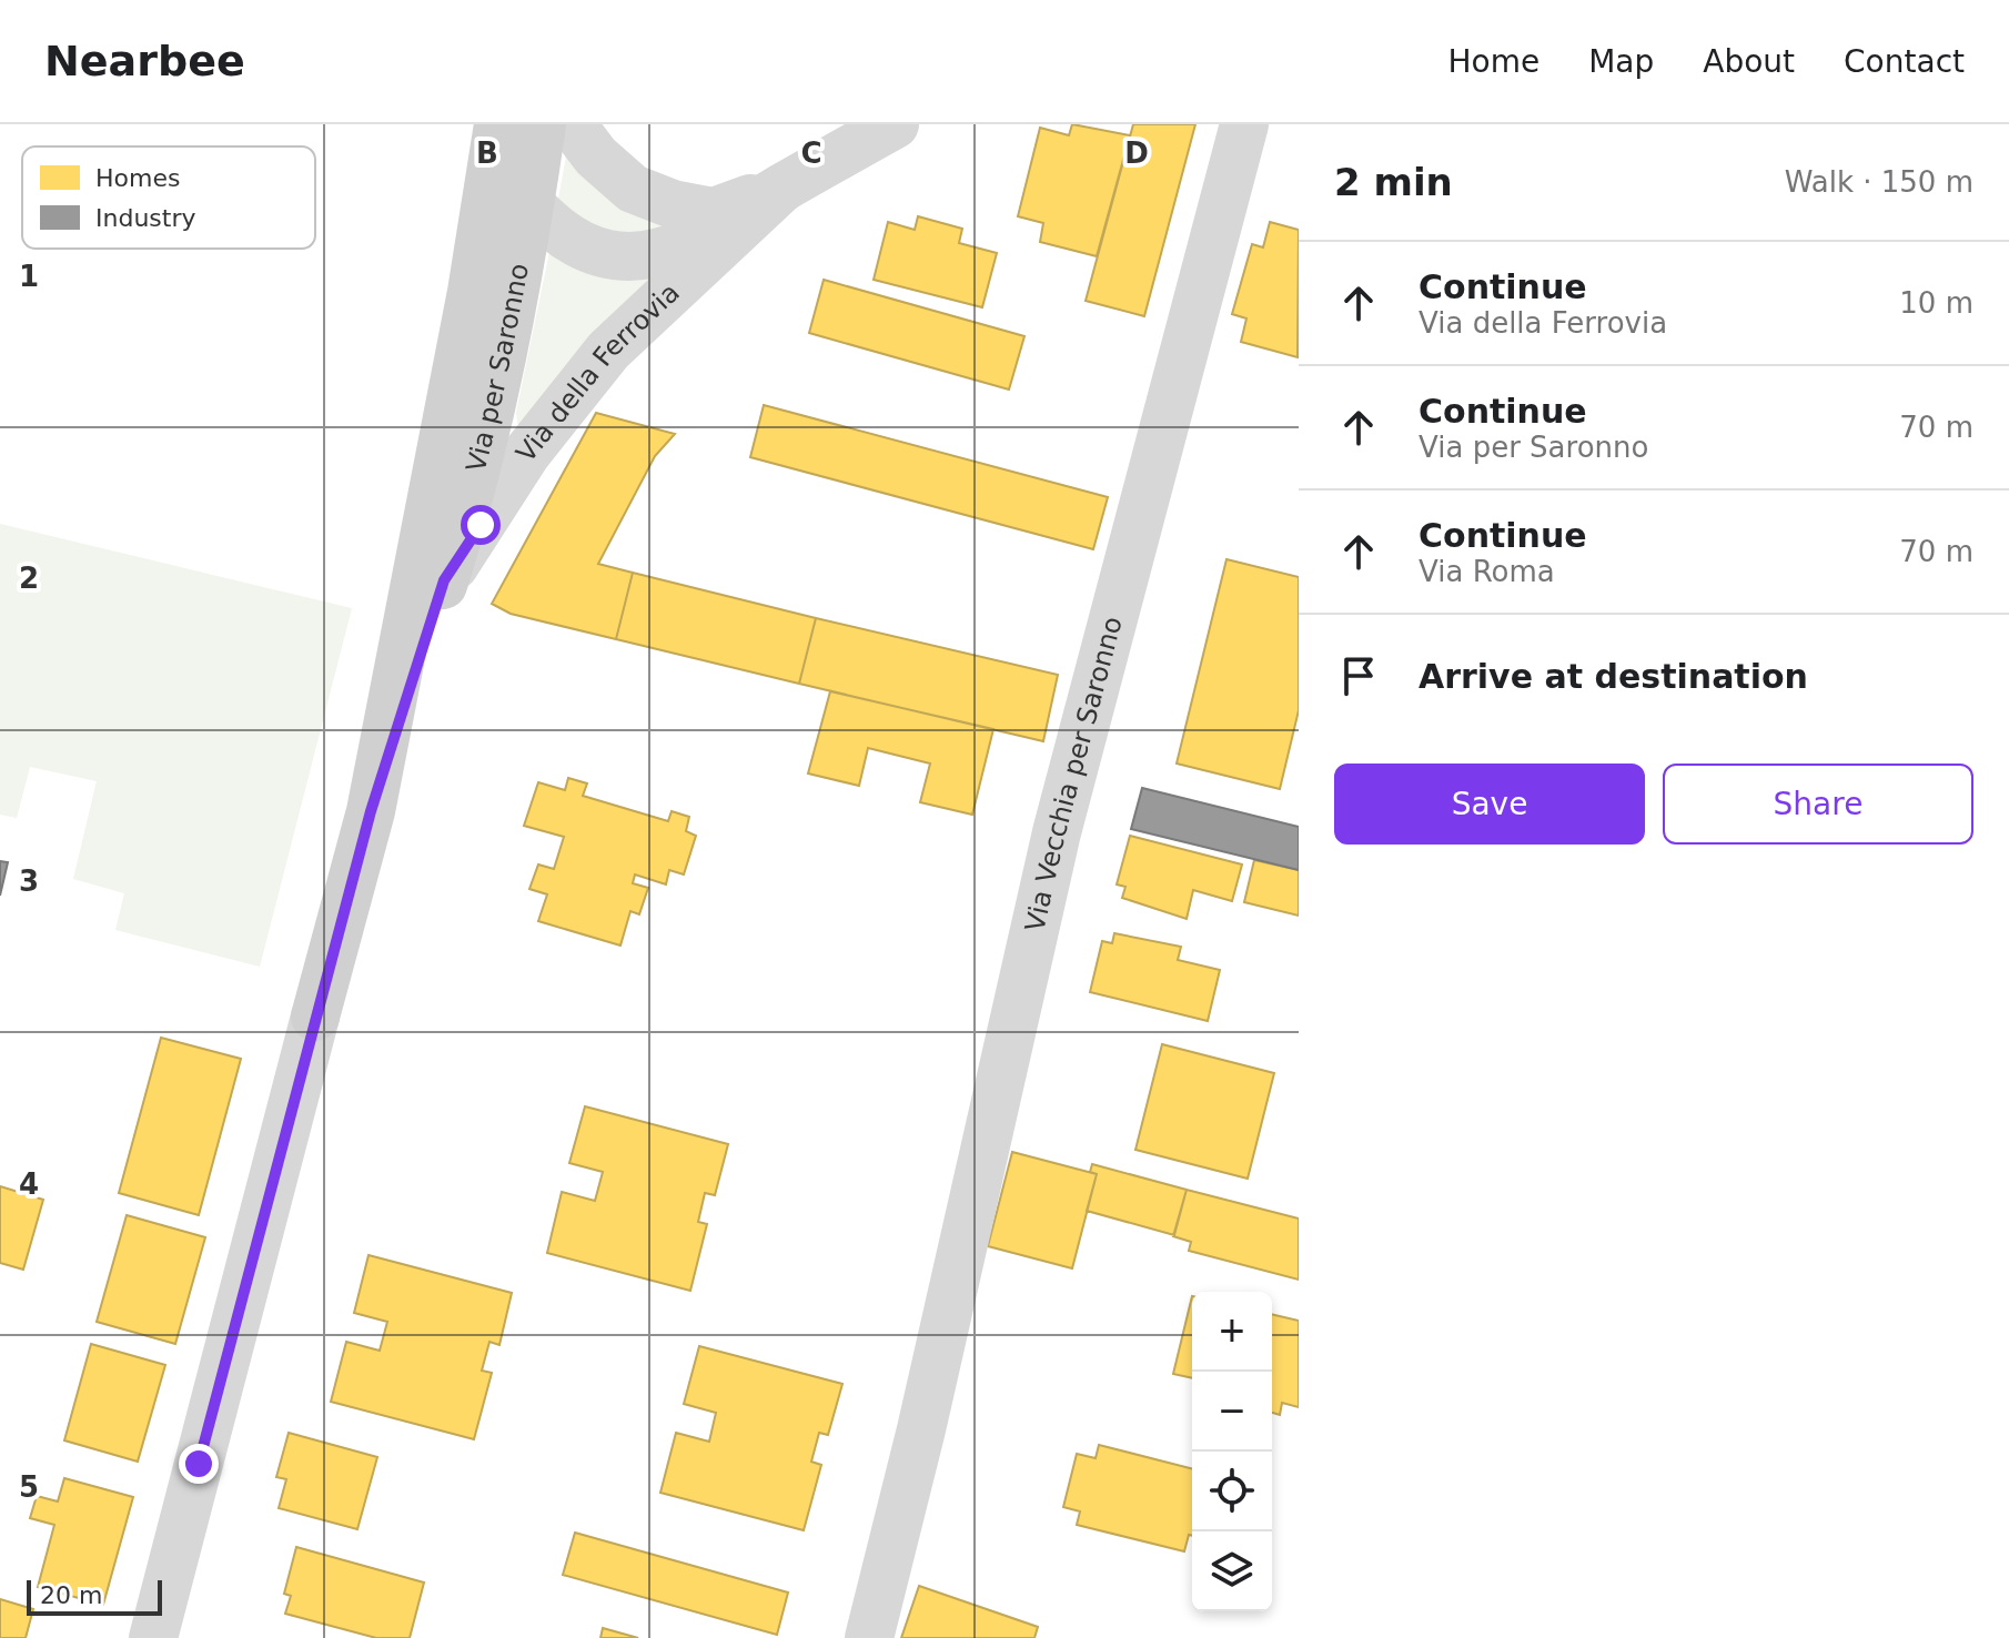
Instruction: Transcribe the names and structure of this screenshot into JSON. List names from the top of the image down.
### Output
{
  "streets": {
    "street": ["Via per Saronno", "Via della Ferrovia", "Via Vecchia per Saronno"]
  },
  "crossings": [
    ["Via per Saronno", "Via della Ferrovia"]
  ],
  "legend": ["Homes", "Industry"],
  "scale_bar": "20 m",
  "page": {
    "header": "Nearbee",
    "nav": [
      "Home",
      "Map",
      "About",
      "Contact"
    ],
    "heading": ["2 min", "Walk · 150 m"],
    "list": [
      ["Continue", "Via della Ferrovia", "10 m"],
      ["Continue", "Via per Saronno", "70 m"],
      ["Continue", "Via Roma", "70 m"],
      "Arrive at destination"
    ],
    "buttons": ["Save", "Share"],
    "map_buttons": ["+", "−"],
    "scale": "20 m"
  },
  "grid": {
    "columns": ["B", "C", "D"],
    "rows": [
      "1",
      "2",
      "3",
      "4",
      "5"
    ]
  }
}
